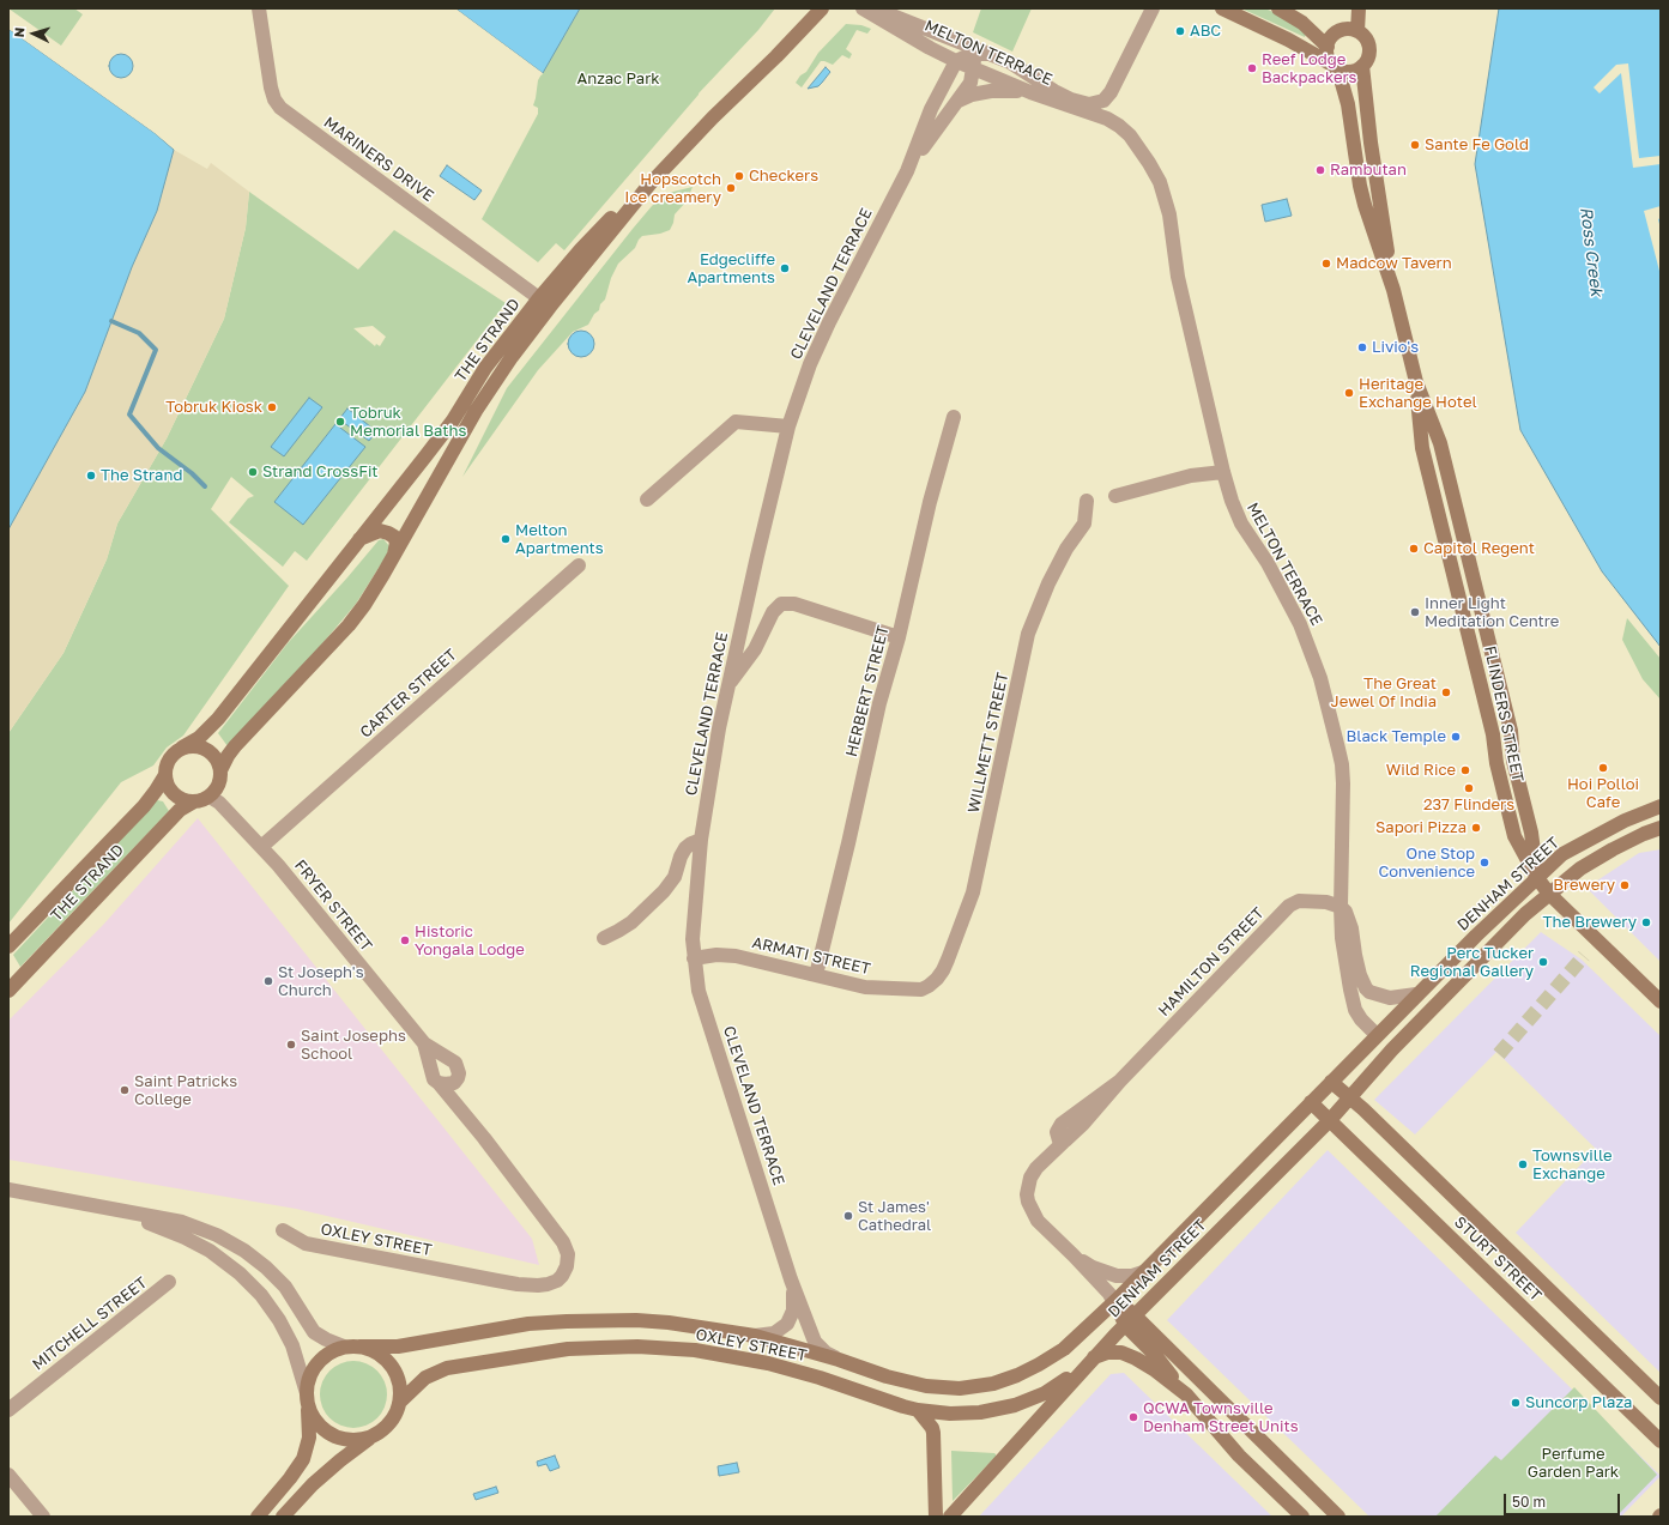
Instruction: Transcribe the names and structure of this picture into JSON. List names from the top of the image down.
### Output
{
  "streets": {
    "main road": [
      "THE STRAND",
      "FLINDERS STREET",
      "DENHAM STREET",
      "OXLEY STREET",
      "STURT STREET"
    ],
    "street": [
      "MELTON TERRACE",
      "MARINERS DRIVE",
      "CLEVELAND TERRACE",
      "HERBERT STREET",
      "CARTER STREET",
      "WILLMETT STREET",
      "FRYER STREET",
      "ARMATI STREET",
      "HAMILTON STREET",
      "MITCHELL STREET"
    ]
  },
  "crossings": [
    ["MELTON TERRACE", "CLEVELAND TERRACE"],
    ["MELTON TERRACE", "DENHAM STREET"],
    ["MELTON TERRACE", "HAMILTON STREET"],
    ["MARINERS DRIVE", "THE STRAND"],
    ["CLEVELAND TERRACE", "ARMATI STREET"],
    ["CLEVELAND TERRACE", "OXLEY STREET"],
    ["THE STRAND", "FRYER STREET"],
    ["HERBERT STREET", "ARMATI STREET"],
    ["CARTER STREET", "FRYER STREET"],
    ["FLINDERS STREET", "DENHAM STREET"],
    ["WILLMETT STREET", "ARMATI STREET"],
    ["DENHAM STREET", "OXLEY STREET"],
    ["DENHAM STREET", "STURT STREET"],
    ["FRYER STREET", "OXLEY STREET"]
  ],
  "water": ["Ross Creek"],
  "parks": ["Anzac Park", "Perfume Garden Park"],
  "places": [
    "ABC",
    "Reef Lodge Backpackers",
    "Sante Fe Gold",
    "Rambutan",
    "Checkers",
    "Hopscotch Ice creamery",
    "Madcow Tavern",
    "Edgecliffe Apartments",
    "Livio's",
    "Heritage Exchange Hotel",
    "Tobruk Kiosk",
    "Tobruk Memorial Baths",
    "Strand CrossFit",
    "The Strand",
    "Melton Apartments",
    "Capitol Regent",
    "Inner Light Meditation Centre",
    "The Great Jewel Of India",
    "Black Temple",
    "Hoi Polloi Cafe",
    "Wild Rice",
    "237 Flinders",
    "Sapori Pizza",
    "One Stop Convenience",
    "Brewery",
    "The Brewery",
    "Historic Yongala Lodge",
    "Perc Tucker Regional Gallery",
    "St Joseph's Church",
    "Saint Josephs School",
    "Saint Patricks College",
    "Townsville Exchange",
    "St James' Cathedral",
    "Suncorp Plaza",
    "QCWA Townsville Denham Street Units"
  ],
  "scale_bar": "50 m",
  "north": "left"
}
